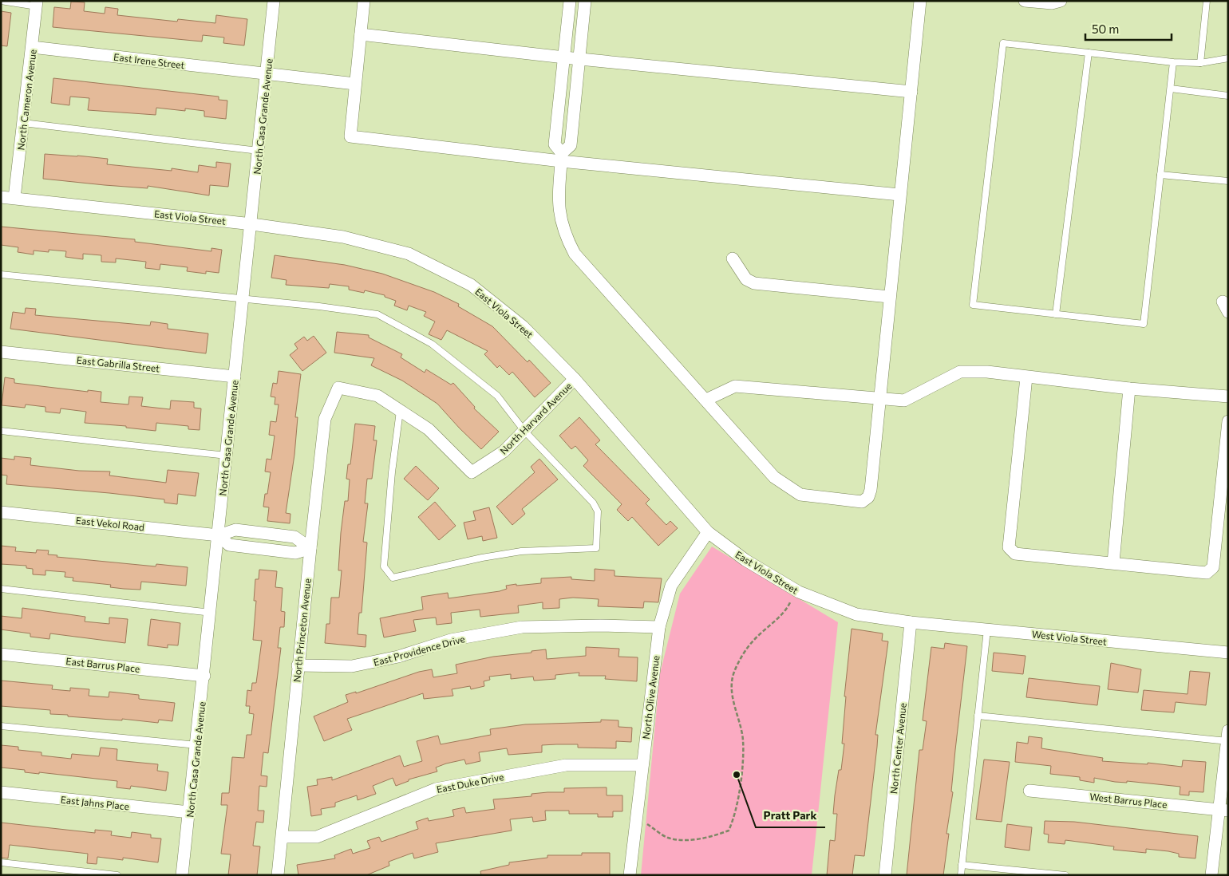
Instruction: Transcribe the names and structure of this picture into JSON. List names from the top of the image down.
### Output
{
  "streets": {
    "street": [
      "East Irene Street",
      "North Cameron Avenue",
      "North Casa Grande Avenue",
      "East Viola Street",
      "East Gabrilla Street",
      "North Harvard Avenue",
      "East Vekol Road",
      "North Princeton Avenue",
      "West Viola Street",
      "East Providence Drive",
      "East Barrus Place",
      "North Olive Avenue",
      "North Center Avenue",
      "East Duke Drive",
      "West Barrus Place",
      "East Jahns Place"
    ]
  },
  "crossings": [
    ["East Irene Street", "North Cameron Avenue"],
    ["East Irene Street", "North Casa Grande Avenue"],
    ["North Cameron Avenue", "East Viola Street"],
    ["North Casa Grande Avenue", "East Viola Street"],
    ["North Casa Grande Avenue", "East Gabrilla Street"],
    ["North Casa Grande Avenue", "East Vekol Road"],
    ["North Casa Grande Avenue", "East Barrus Place"],
    ["North Casa Grande Avenue", "East Jahns Place"],
    ["East Viola Street", "North Harvard Avenue"],
    ["East Viola Street", "West Viola Street"],
    ["East Viola Street", "North Olive Avenue"],
    ["East Viola Street", "North Center Avenue"],
    ["North Harvard Avenue", "North Princeton Avenue"],
    ["East Vekol Road", "North Princeton Avenue"],
    ["North Princeton Avenue", "East Providence Drive"],
    ["North Princeton Avenue", "East Duke Drive"],
    ["West Viola Street", "North Center Avenue"],
    ["East Providence Drive", "North Olive Avenue"],
    ["North Olive Avenue", "East Duke Drive"]
  ],
  "places": ["Pratt Park"],
  "scale_bar": "50 m"
}
